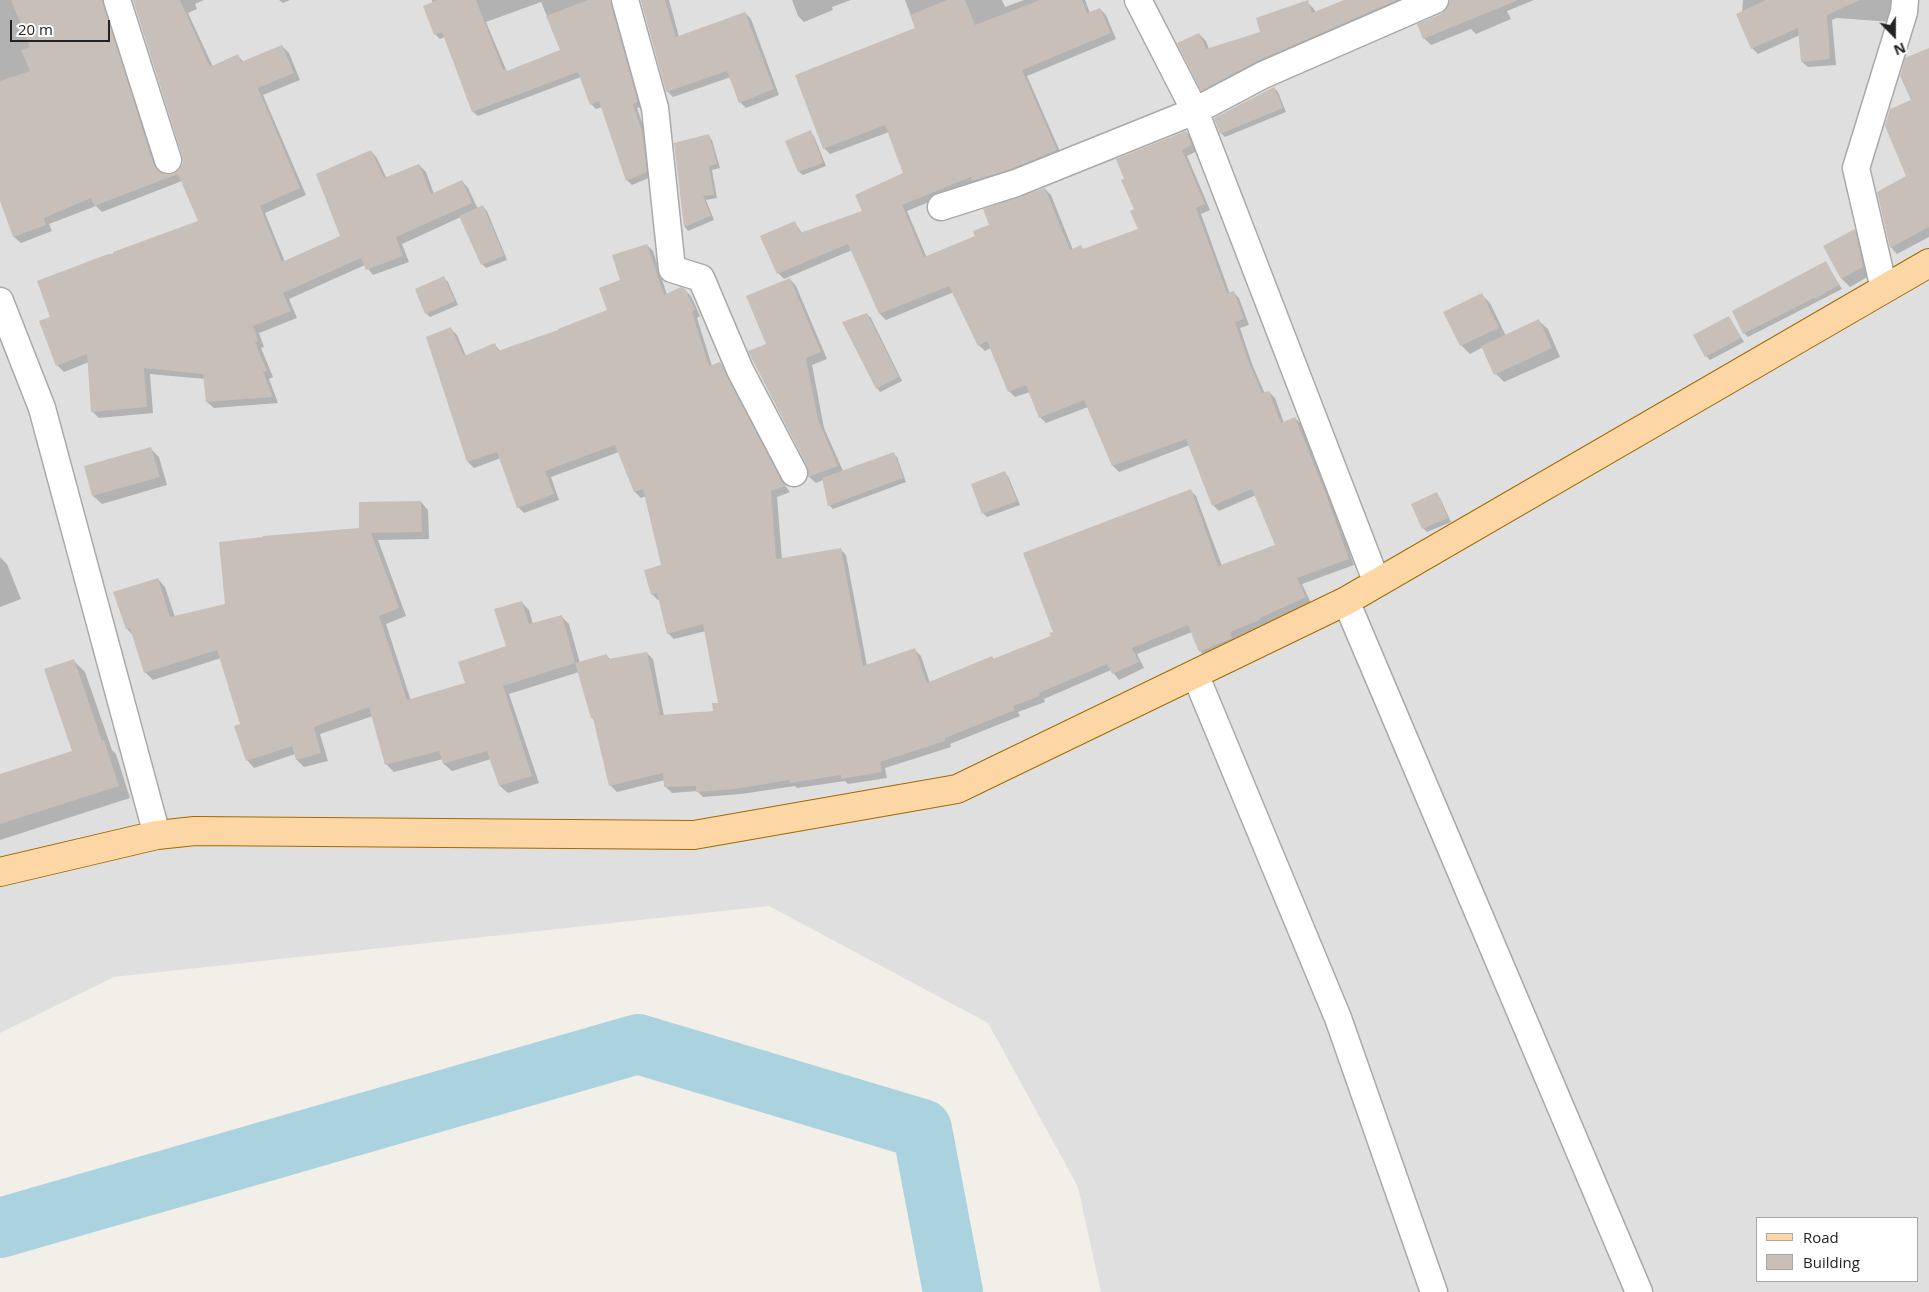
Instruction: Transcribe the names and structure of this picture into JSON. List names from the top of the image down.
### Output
{
  "legend": ["Road", "Building"],
  "scale_bar": "20 m",
  "north": "bottom"
}
